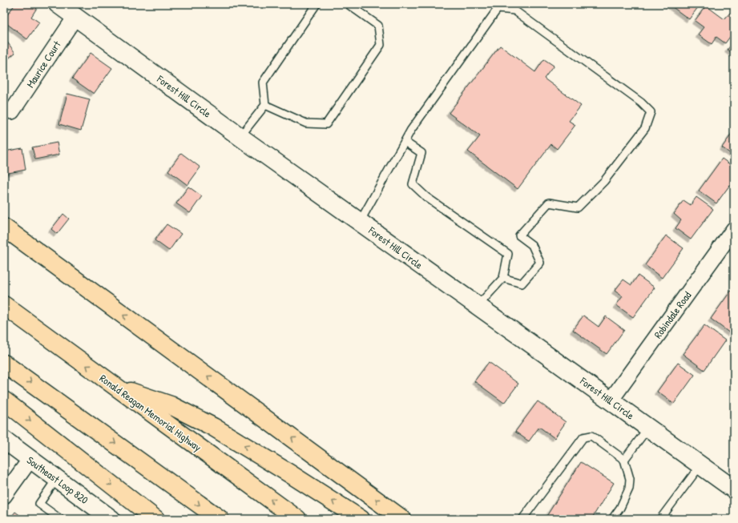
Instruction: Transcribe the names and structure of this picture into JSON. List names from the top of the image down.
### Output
{
  "streets": {
    "highway": ["Ronald Reagan Memorial Highway"],
    "street": [
      "Maurice Court",
      "Forest Hill Circle",
      "Robindale Road",
      "Southeast Loop 820"
    ]
  },
  "crossings": [
    ["Maurice Court", "Forest Hill Circle"],
    ["Forest Hill Circle", "Robindale Road"]
  ]
}
